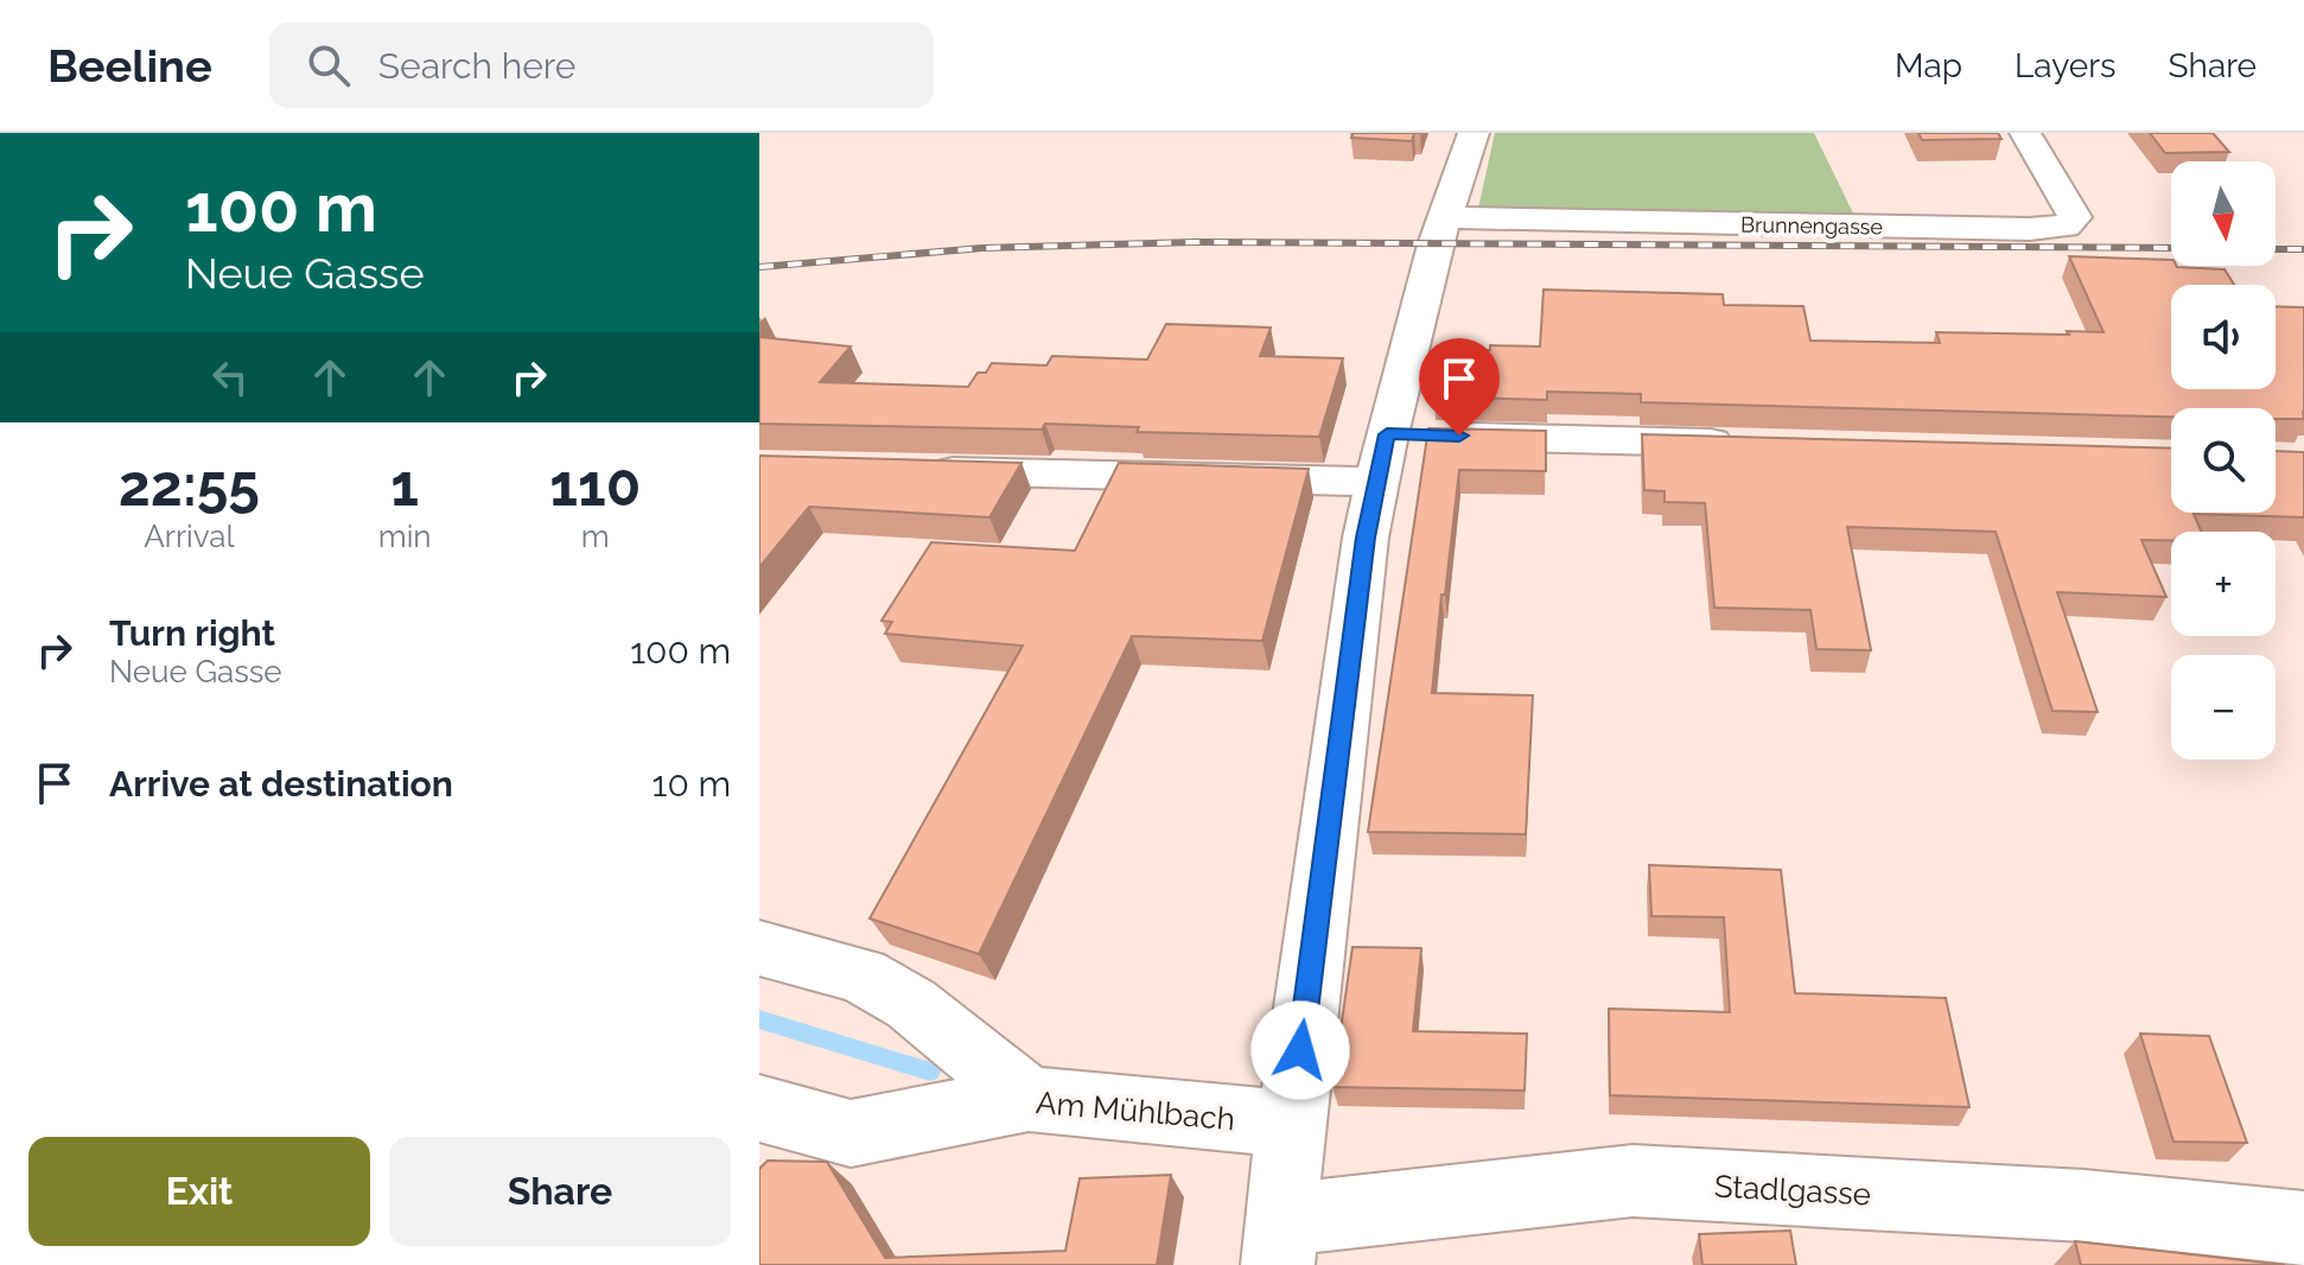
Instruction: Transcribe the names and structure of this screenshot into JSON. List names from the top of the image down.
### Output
{
  "streets": {
    "street": ["Brunnengasse", "Am Mühlbach", "Stadlgasse"]
  },
  "north": "bottom",
  "page": {
    "header": "Beeline",
    "search": "Search here",
    "nav": ["Map", "Layers", "Share"],
    "turn": ["100 m", "Neue Gasse"],
    "map_buttons": ["+", "−"],
    "eta": [
      "22:55",
      "Arrival",
      "1",
      "min",
      "110",
      "m"
    ],
    "list": [
      {
        "name": "Turn right",
        "note": "Neue Gasse",
        "value": "100 m"
      },
      {
        "name": "Arrive at destination",
        "value": "10 m"
      }
    ],
    "buttons": ["Exit", "Share"]
  }
}
